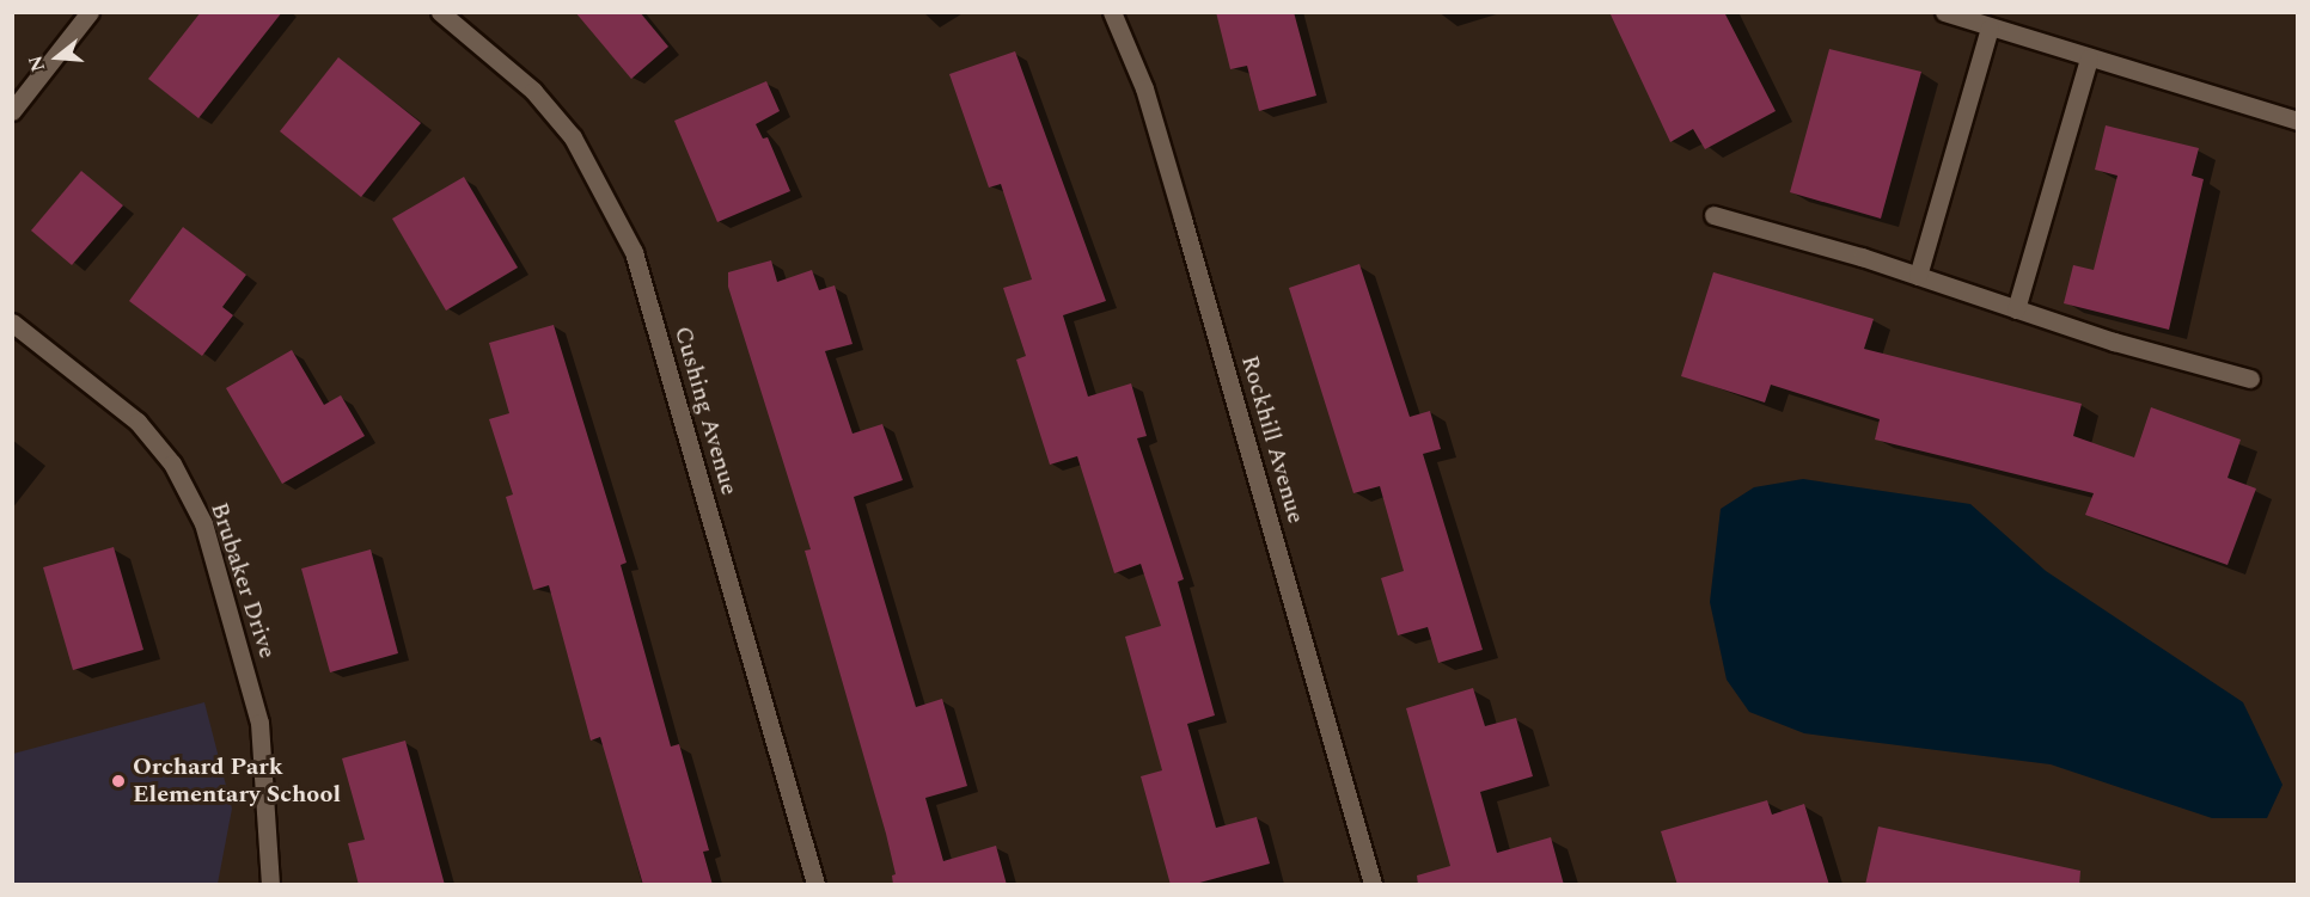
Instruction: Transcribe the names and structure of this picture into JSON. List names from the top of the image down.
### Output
{
  "streets": {
    "street": ["Cushing Avenue", "Rockhill Avenue", "Brubaker Drive"]
  },
  "places": ["Orchard Park Elementary School"],
  "north": "left"
}
